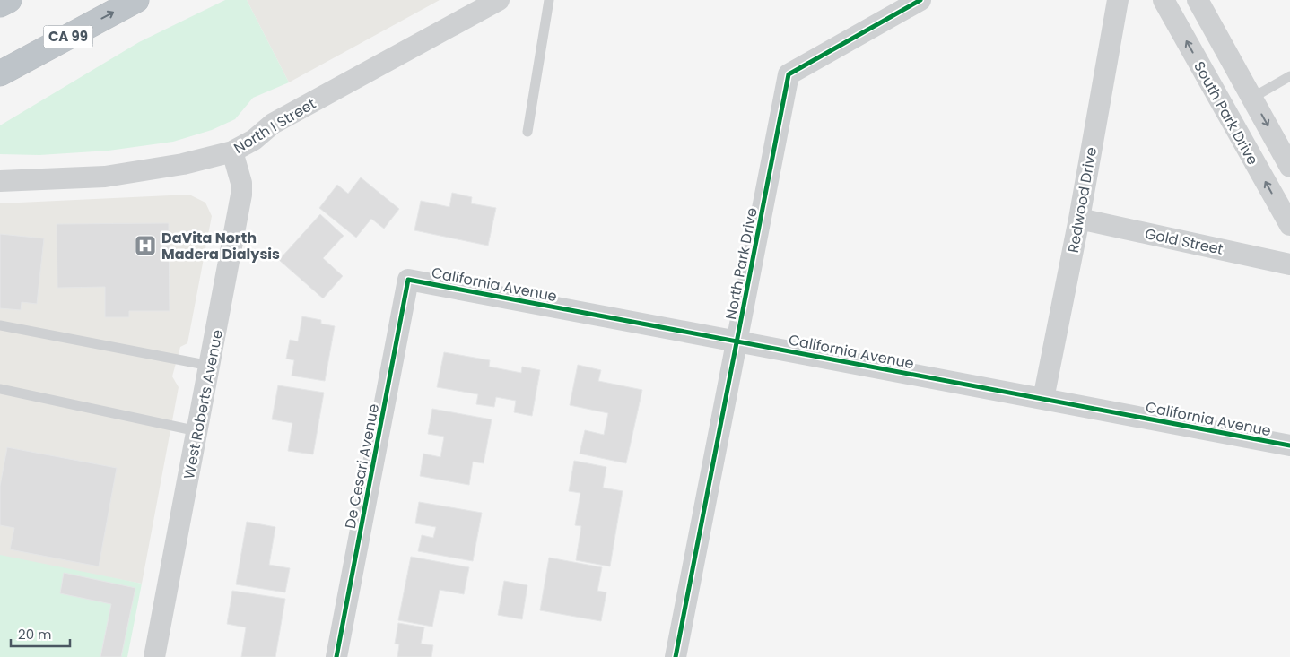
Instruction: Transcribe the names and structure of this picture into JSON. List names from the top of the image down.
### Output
{
  "streets": {
    "highway": ["CA 99"],
    "street": [
      "South Park Drive",
      "North I Street",
      "Redwood Drive",
      "Gold Street",
      "North Park Drive",
      "California Avenue",
      "West Roberts Avenue",
      "De Cesari Avenue"
    ]
  },
  "crossings": [
    ["North I Street", "West Roberts Avenue"],
    ["Redwood Drive", "Gold Street"],
    ["Redwood Drive", "California Avenue"],
    ["North Park Drive", "California Avenue"],
    ["California Avenue", "De Cesari Avenue"]
  ],
  "places": {
    "hospital": ["DaVita North Madera Dialysis"]
  },
  "scale_bar": "20 m"
}
